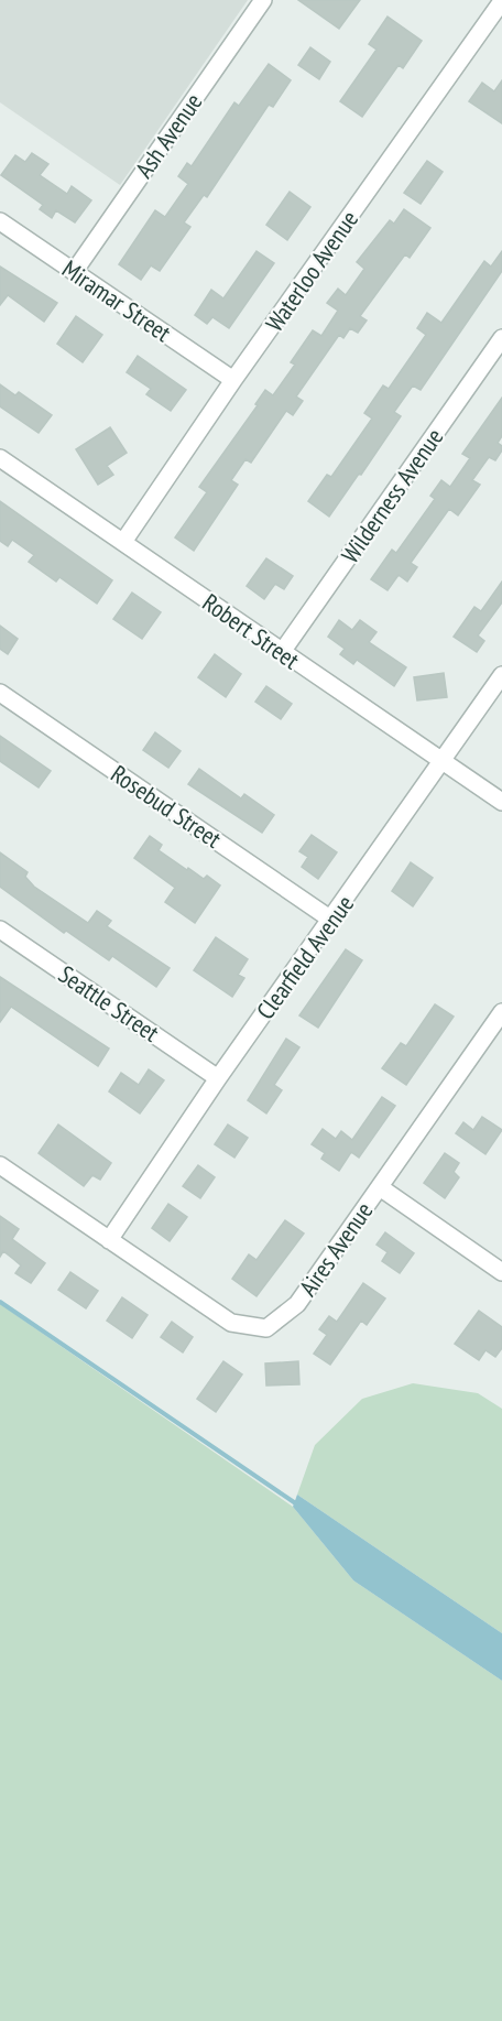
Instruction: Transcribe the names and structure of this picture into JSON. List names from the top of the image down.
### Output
{
  "streets": {
    "street": [
      "Ash Avenue",
      "Waterloo Avenue",
      "Miramar Street",
      "Wilderness Avenue",
      "Robert Street",
      "Rosebud Street",
      "Clearfield Avenue",
      "Seattle Street",
      "Aires Avenue"
    ]
  },
  "crossings": [
    ["Ash Avenue", "Miramar Street"],
    ["Waterloo Avenue", "Miramar Street"],
    ["Waterloo Avenue", "Robert Street"],
    ["Wilderness Avenue", "Robert Street"],
    ["Robert Street", "Clearfield Avenue"],
    ["Rosebud Street", "Clearfield Avenue"],
    ["Clearfield Avenue", "Seattle Street"],
    ["Clearfield Avenue", "Aires Avenue"]
  ]
}
